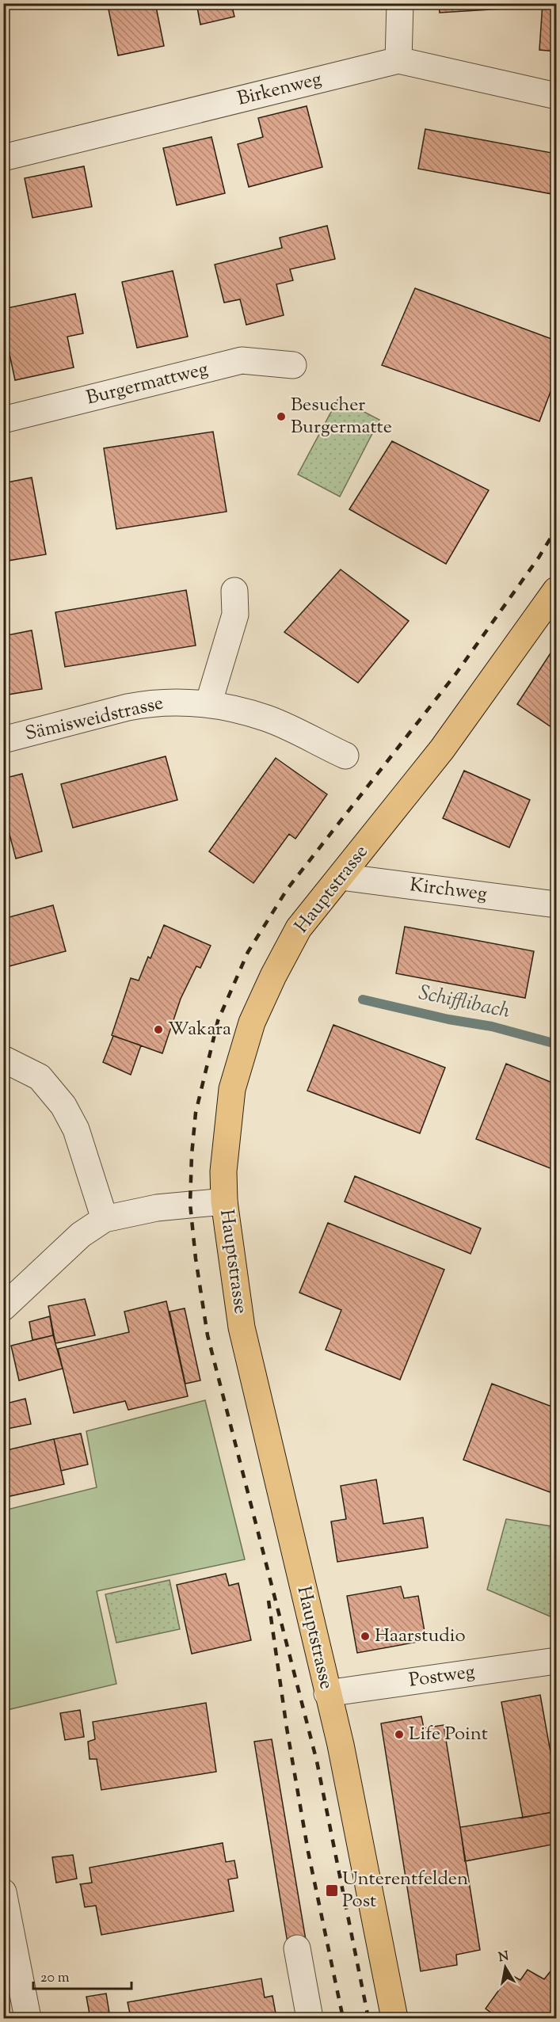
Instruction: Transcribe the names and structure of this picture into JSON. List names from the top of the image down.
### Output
{
  "streets": {
    "main road": ["Hauptstrasse"],
    "street": [
      "Birkenweg",
      "Burgermattweg",
      "Sämisweidstrasse",
      "Kirchweg",
      "Postweg"
    ]
  },
  "crossings": [
    ["Hauptstrasse", "Kirchweg"],
    ["Hauptstrasse", "Postweg"]
  ],
  "water": ["Schifflibach"],
  "places": {
    "other": [
      "Besucher Burgermatte",
      "Wakara",
      "Haarstudio",
      "Life Point"
    ],
    "transit": ["Unterentfelden Post"]
  },
  "scale_bar": "20 m",
  "north": "top"
}
